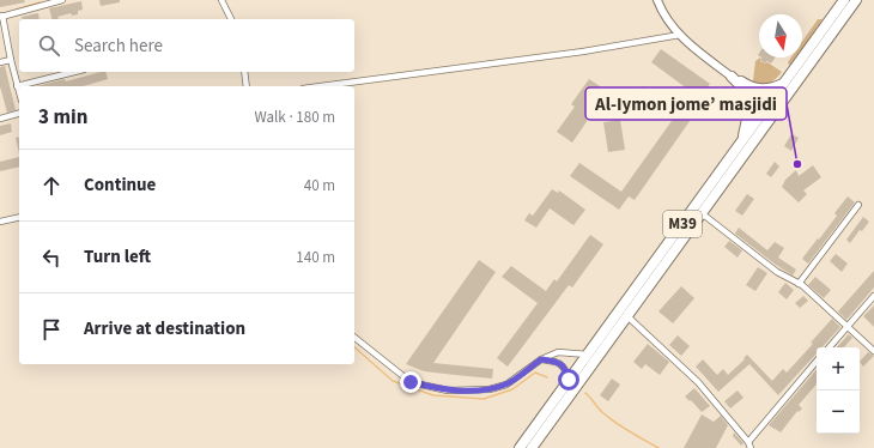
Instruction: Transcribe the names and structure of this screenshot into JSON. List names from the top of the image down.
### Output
{
  "streets": {
    "highway": ["M39"]
  },
  "places": ["Al-Iymon jome’ masjidi"],
  "north": "bottom",
  "page": {
    "search": "Search here",
    "heading": ["3 min", "Walk · 180 m"],
    "list": [
      ["Continue", "40 m"],
      ["Turn left", "140 m"],
      "Arrive at destination"
    ],
    "map_buttons": ["+", "−"]
  }
}
